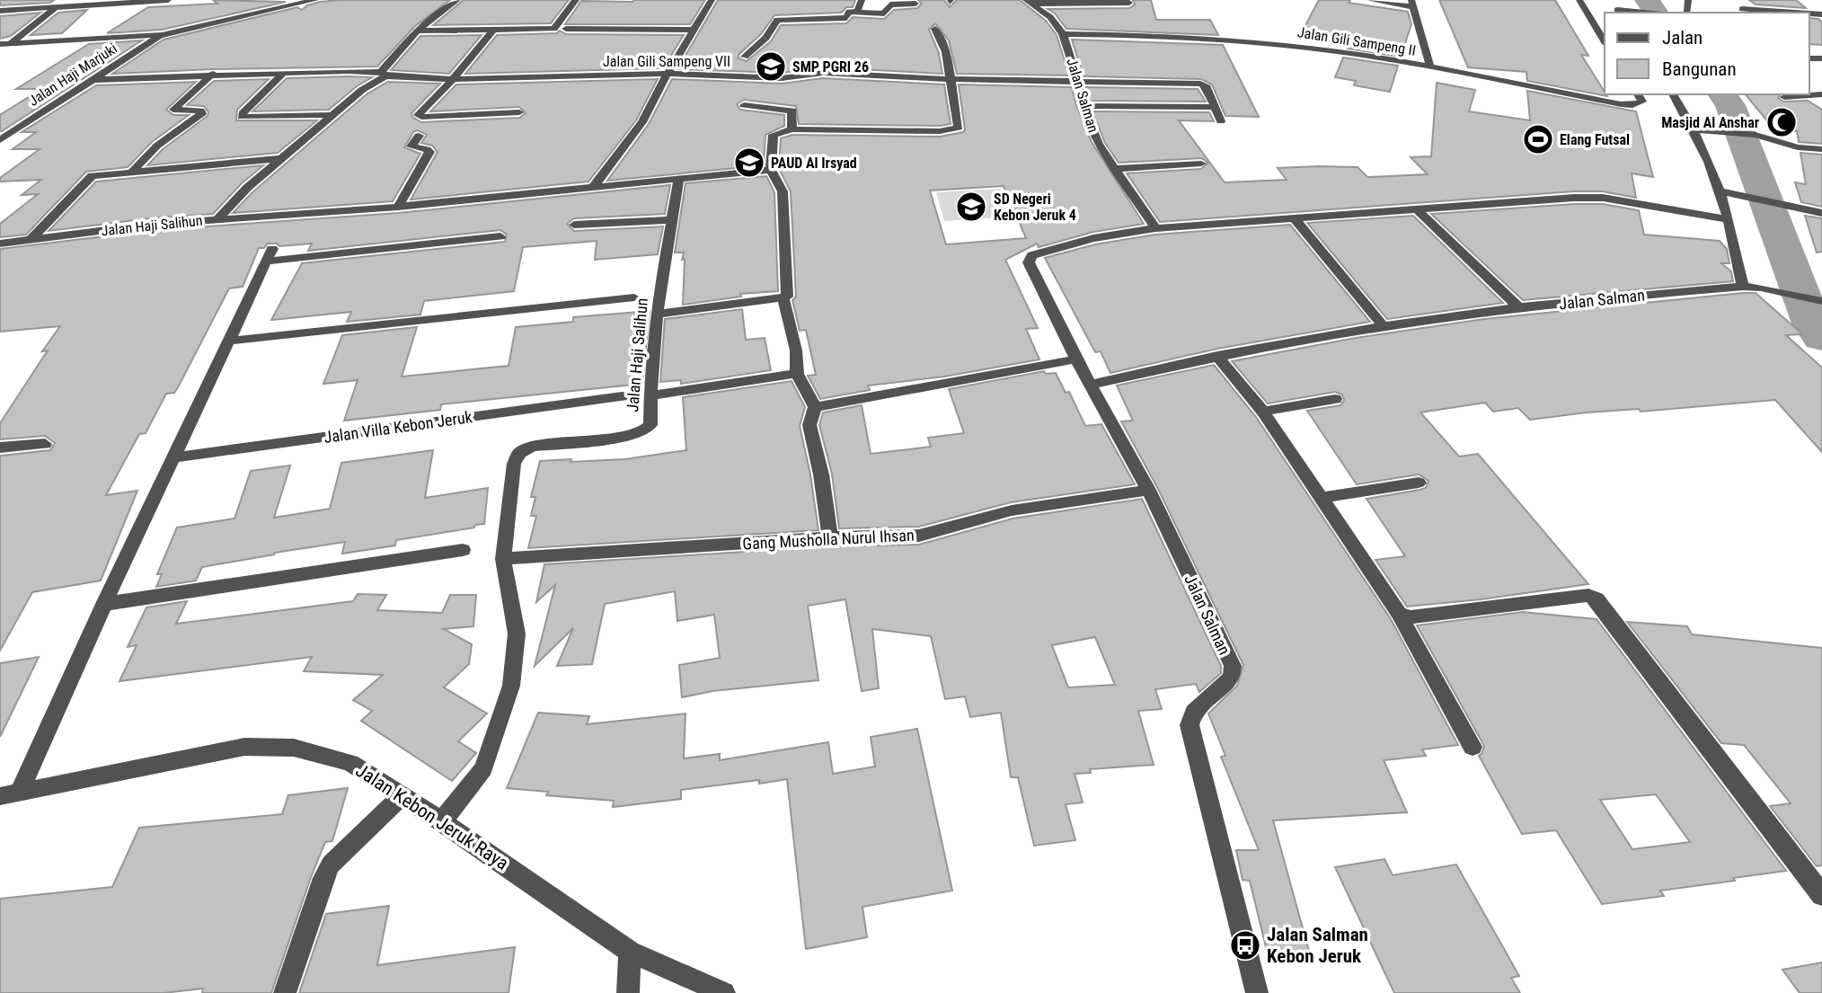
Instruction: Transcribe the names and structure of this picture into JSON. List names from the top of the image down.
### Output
{
  "streets": {
    "street": [
      "Jalan Gili Sampeng II",
      "Jalan Gili Sampeng VII",
      "Jalan Haji Marjuki",
      "Jalan Salman",
      "Jalan Haji Salihun",
      "Jalan Villa Kebon Jeruk",
      "Gang Musholla Nurul Ihsan",
      "Jalan Kebon Jeruk Raya"
    ]
  },
  "crossings": [
    ["Jalan Gili Sampeng II", "Jalan Salman"],
    ["Jalan Gili Sampeng VII", "Jalan Haji Marjuki"],
    ["Jalan Gili Sampeng VII", "Jalan Salman"],
    ["Jalan Salman", "Gang Musholla Nurul Ihsan"],
    ["Jalan Haji Salihun", "Gang Musholla Nurul Ihsan"],
    ["Jalan Haji Salihun", "Jalan Kebon Jeruk Raya"]
  ],
  "places": {
    "school or university": ["SMP PGRI 26", "PAUD Al Irsyad", "SD Negeri Kebon Jeruk 4"],
    "mosque": ["Masjid Al Anshar"],
    "sports": ["Elang Futsal"],
    "bus stop": ["Jalan Salman Kebon Jeruk"]
  },
  "legend": ["Jalan", "Bangunan"]
}
